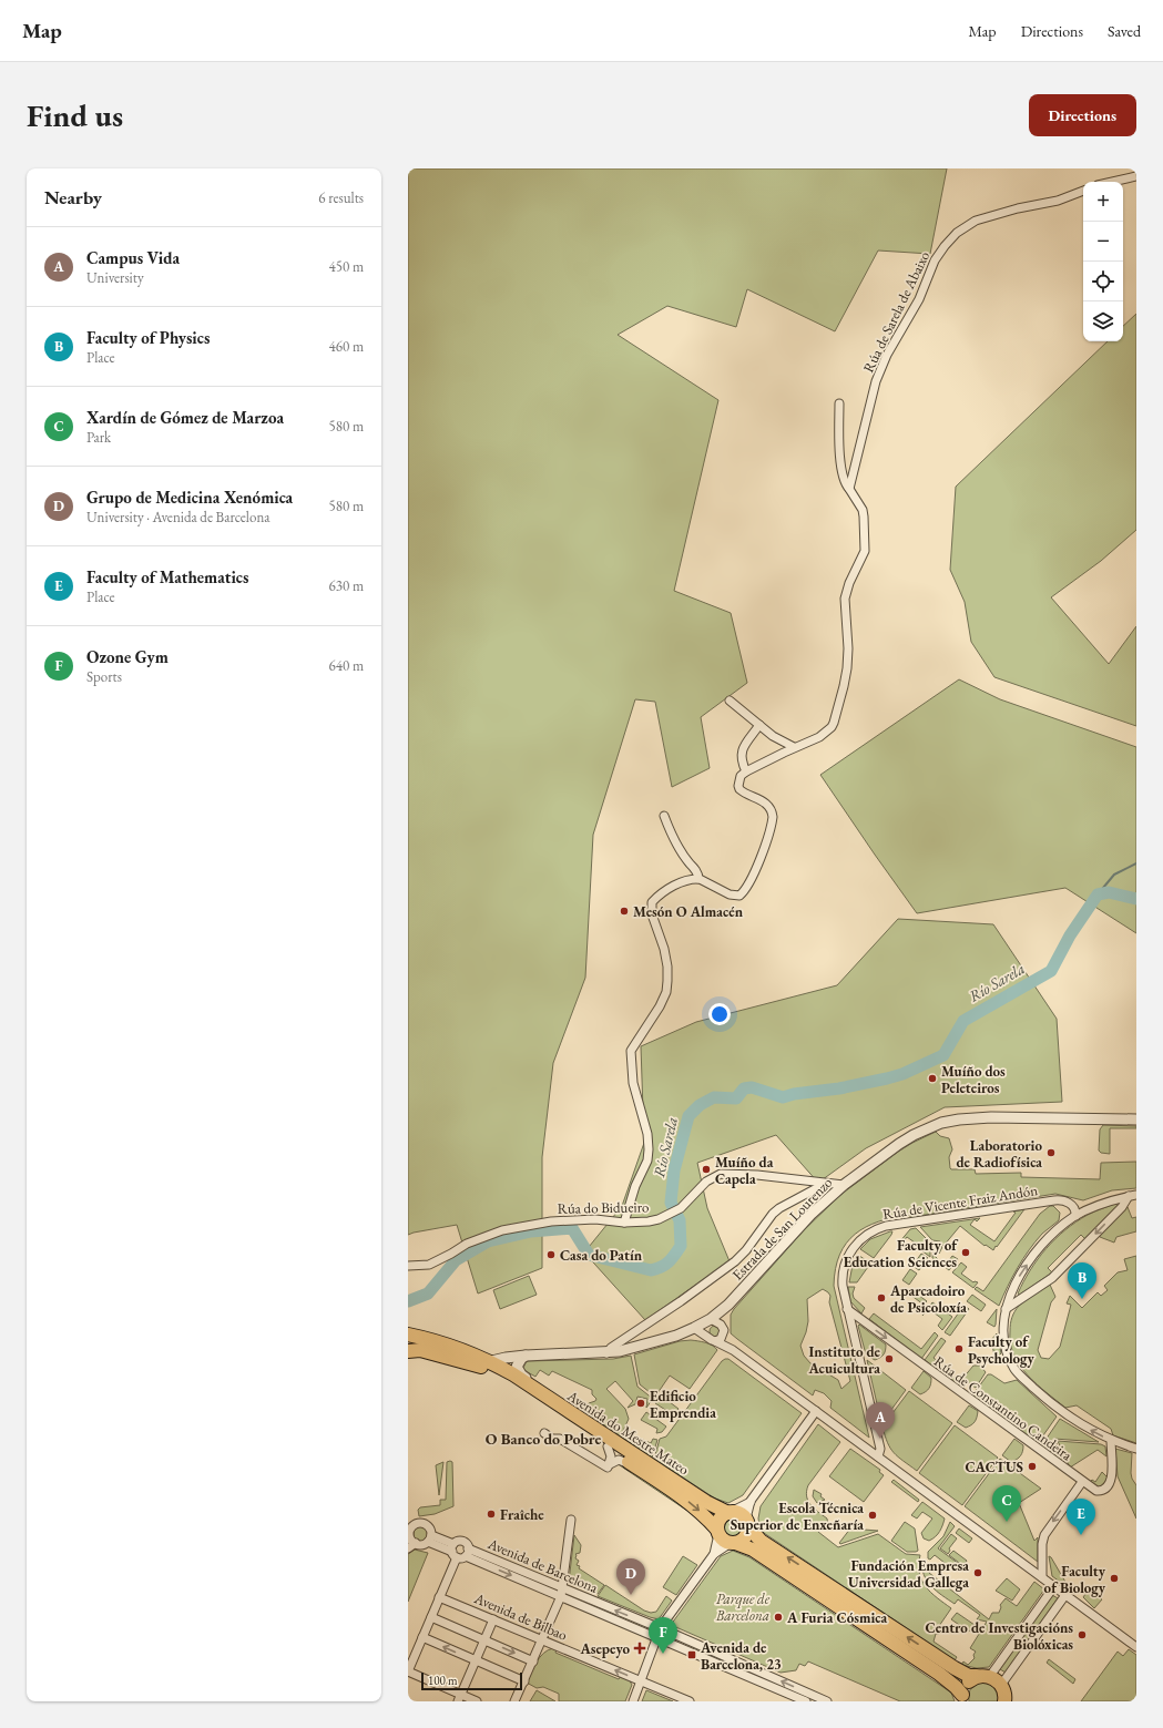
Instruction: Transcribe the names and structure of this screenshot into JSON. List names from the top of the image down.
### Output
{
  "streets": {
    "main road": ["Avenida do Mestre Mateo"],
    "street": [
      "Rúa de Sarela de Abaixo",
      "Rúa de Vicente Fraiz Andón",
      "Rúa do Bidueiro",
      "Estrada de San Lourenzo",
      "Rúa de Constantino Candeira",
      "Avenida de Barcelona",
      "Avenida de Bilbao"
    ]
  },
  "crossings": [
    ["Rúa de Vicente Fraiz Andón", "Rúa de Constantino Candeira"]
  ],
  "one_way": ["Rúa de Constantino Candeira", "Avenida de Bilbao"],
  "districts": ["O Banco do Pobre"],
  "water": ["Río Sarela"],
  "parks": ["Parque de Barcelona"],
  "places": {
    "other": [
      "Mesón O Almacén",
      "Muíño dos Peleteiros",
      "Laboratorio de Radiofísica",
      "Muíño da Capela",
      "Faculty of Education Sciences",
      "Casa do Patín",
      "Aparcadoiro de Psicoloxía",
      "Faculty of Psychology",
      "Instituto de Acuicultura",
      "Edificio Emprendia",
      "CACTUS",
      "Fraîche",
      "Escola Técnica Superior de Enxeñaría",
      "Fundación Empresa Universidad Gallega",
      "Faculty of Biology",
      "A Furia Cósmica",
      "Centro de Investigacións Biolóxicas"
    ],
    "health": ["Asepeyo"],
    "transit": ["Avenida de Barcelona, 23"]
  },
  "scale_bar": "100 m",
  "page": {
    "header": "Map",
    "nav": ["Map", "Directions", "Saved"],
    "buttons": "Directions",
    "title": "Find us",
    "heading": ["Nearby", "6 results"],
    "map_buttons": ["+", "−"],
    "list": [
      {
        "mark": "A",
        "name": "Campus Vida",
        "note": "University",
        "value": "450 m"
      },
      {
        "mark": "B",
        "name": "Faculty of Physics",
        "note": "Place",
        "value": "460 m"
      },
      {
        "mark": "C",
        "name": "Xardín de Gómez de Marzoa",
        "note": "Park",
        "value": "580 m"
      },
      {
        "mark": "D",
        "name": "Grupo de Medicina Xenómica",
        "note": "University · Avenida de Barcelona",
        "value": "580 m"
      },
      {
        "mark": "E",
        "name": "Faculty of Mathematics",
        "note": "Place",
        "value": "630 m"
      },
      {
        "mark": "F",
        "name": "Ozone Gym",
        "note": "Sports",
        "value": "640 m"
      }
    ],
    "pins": [
      "B",
      "A",
      "C",
      "E",
      "D",
      "F"
    ],
    "scale": "100 m"
  }
}
